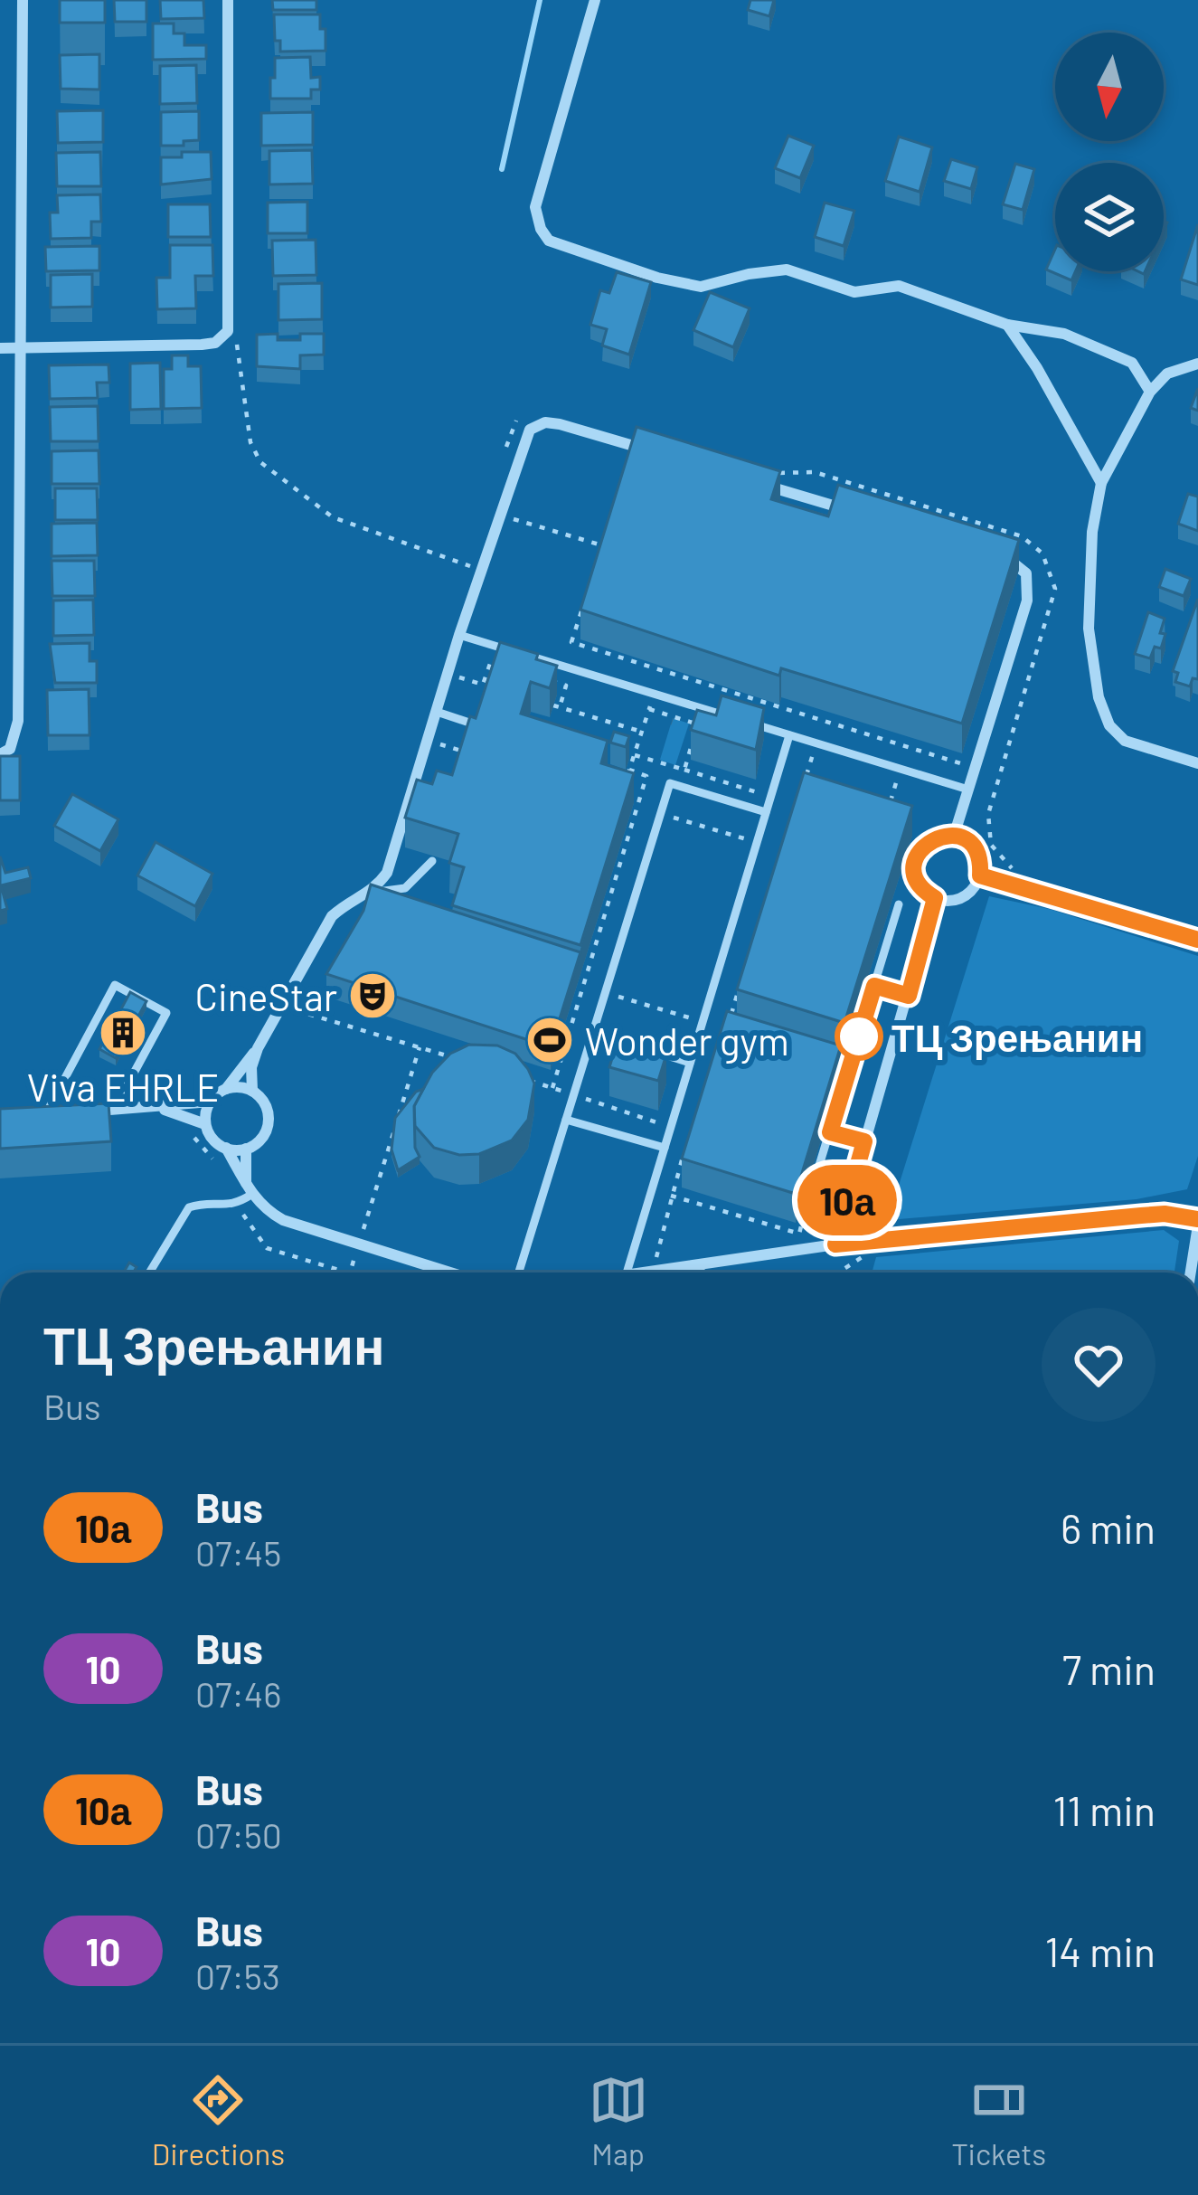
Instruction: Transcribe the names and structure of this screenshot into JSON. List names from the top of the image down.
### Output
{
  "places": {
    "theatre": ["CineStar"],
    "building": ["Viva EHRLE"],
    "other": ["ТЦ Зрењанин"],
    "sports": ["Wonder gym"]
  },
  "lines": ["bus line 10а"],
  "north": "bottom",
  "page": {
    "on_map": "10а",
    "heading": ["ТЦ Зрењанин", "Bus"],
    "list": [
      {
        "mark": "10а",
        "name": "Bus",
        "note": "07:45",
        "value": "6 min"
      },
      {
        "mark": "10",
        "name": "Bus",
        "note": "07:46",
        "value": "7 min"
      },
      {
        "mark": "10а",
        "name": "Bus",
        "note": "07:50",
        "value": "11 min"
      },
      {
        "mark": "10",
        "name": "Bus",
        "note": "07:53",
        "value": "14 min"
      }
    ],
    "tabs": ["Directions", "Map", "Tickets"]
  }
}
